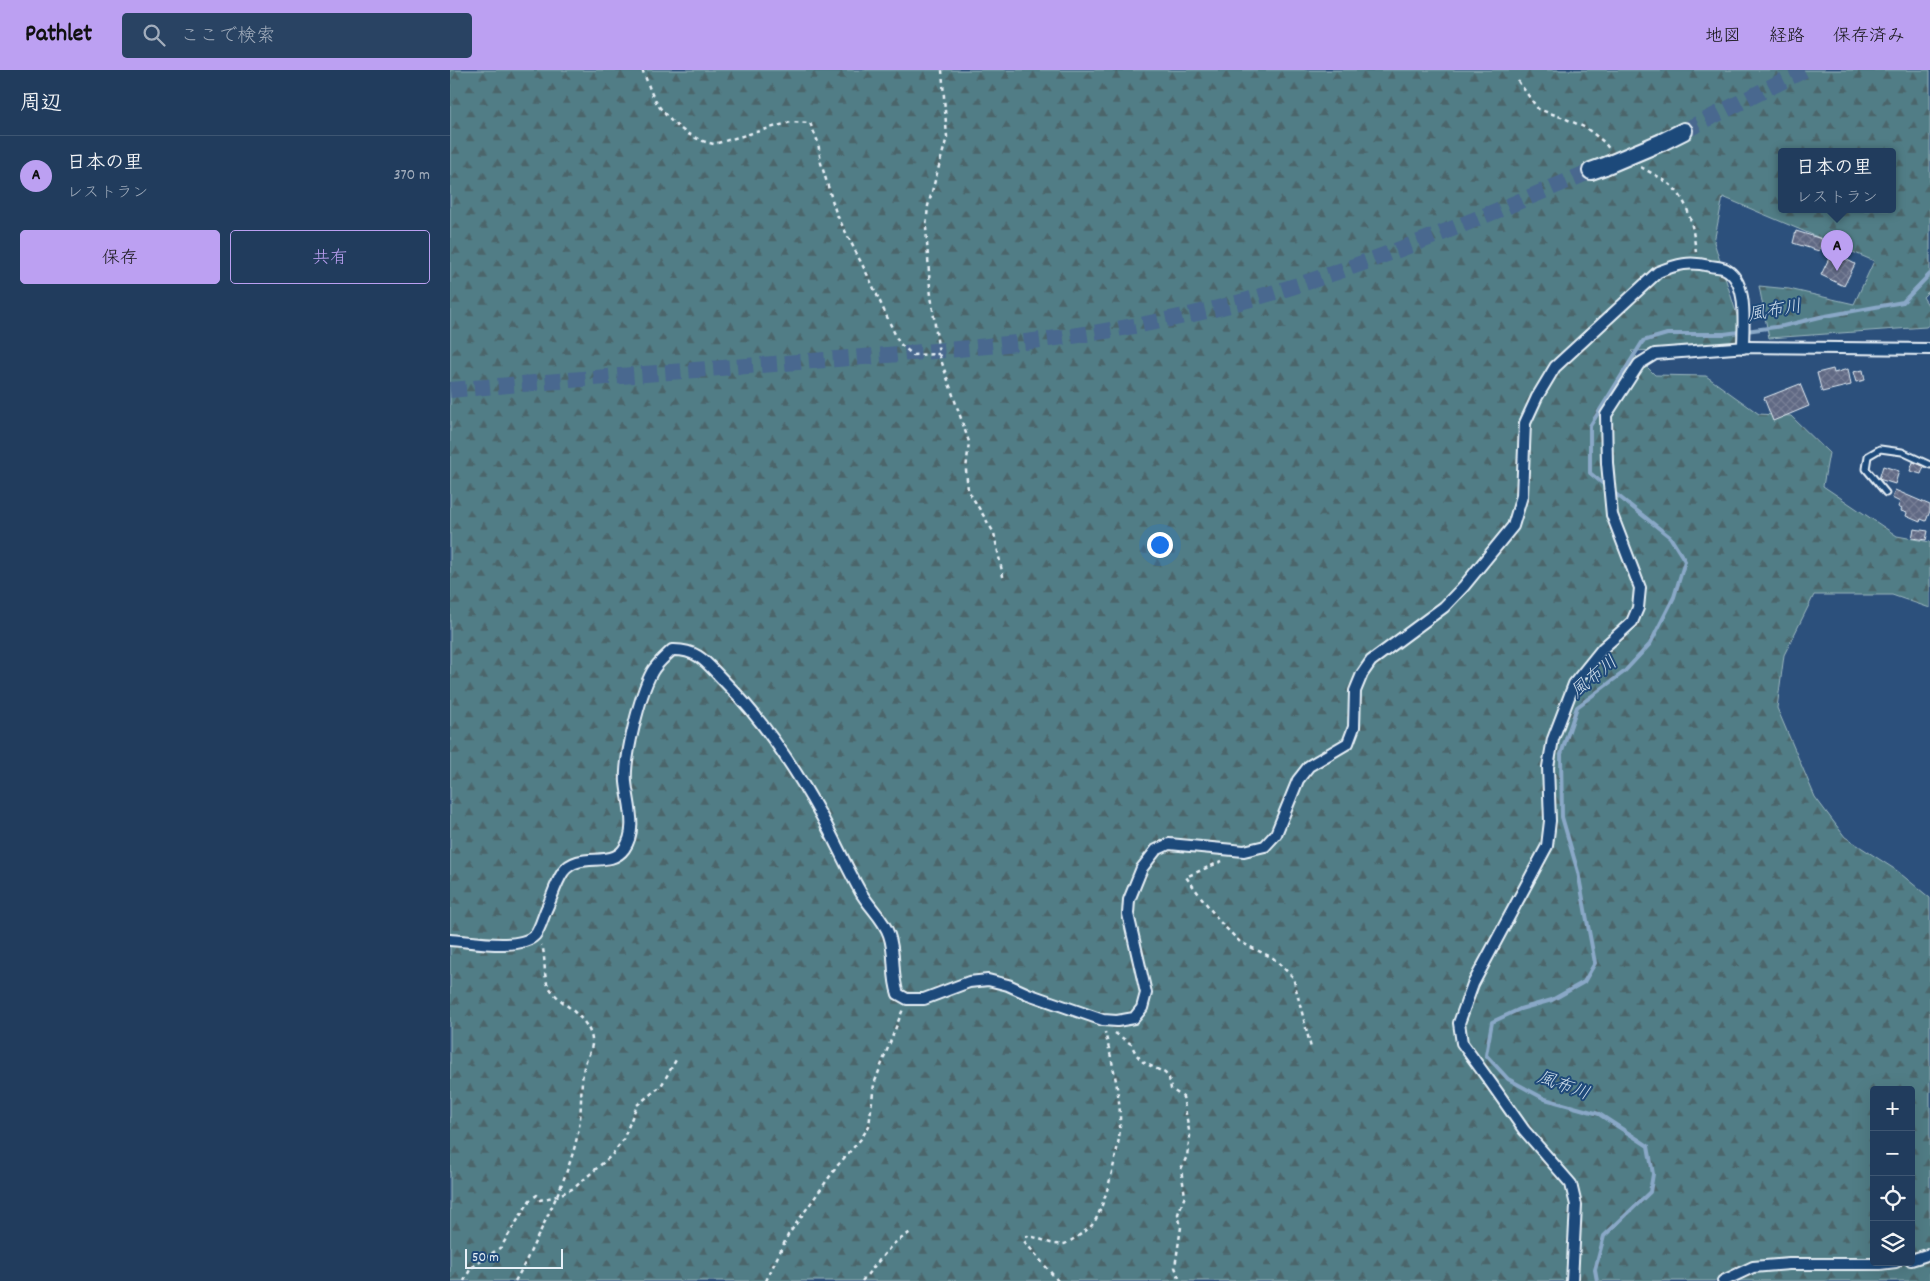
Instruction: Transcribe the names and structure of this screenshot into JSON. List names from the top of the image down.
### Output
{
  "water": ["風布川"],
  "scale_bar": "50 m",
  "page": {
    "header": "Pathlet",
    "search": "ここで検索",
    "nav": ["地図", "経路", "保存済み"],
    "heading": "周辺",
    "list": [
      {
        "mark": "A",
        "name": "日本の里",
        "note": "レストラン",
        "value": "370 m"
      }
    ],
    "popup": ["日本の里", "レストラン"],
    "buttons": ["保存", "共有"],
    "pins": "A",
    "map_buttons": ["+", "−"],
    "scale": "50 m"
  }
}
